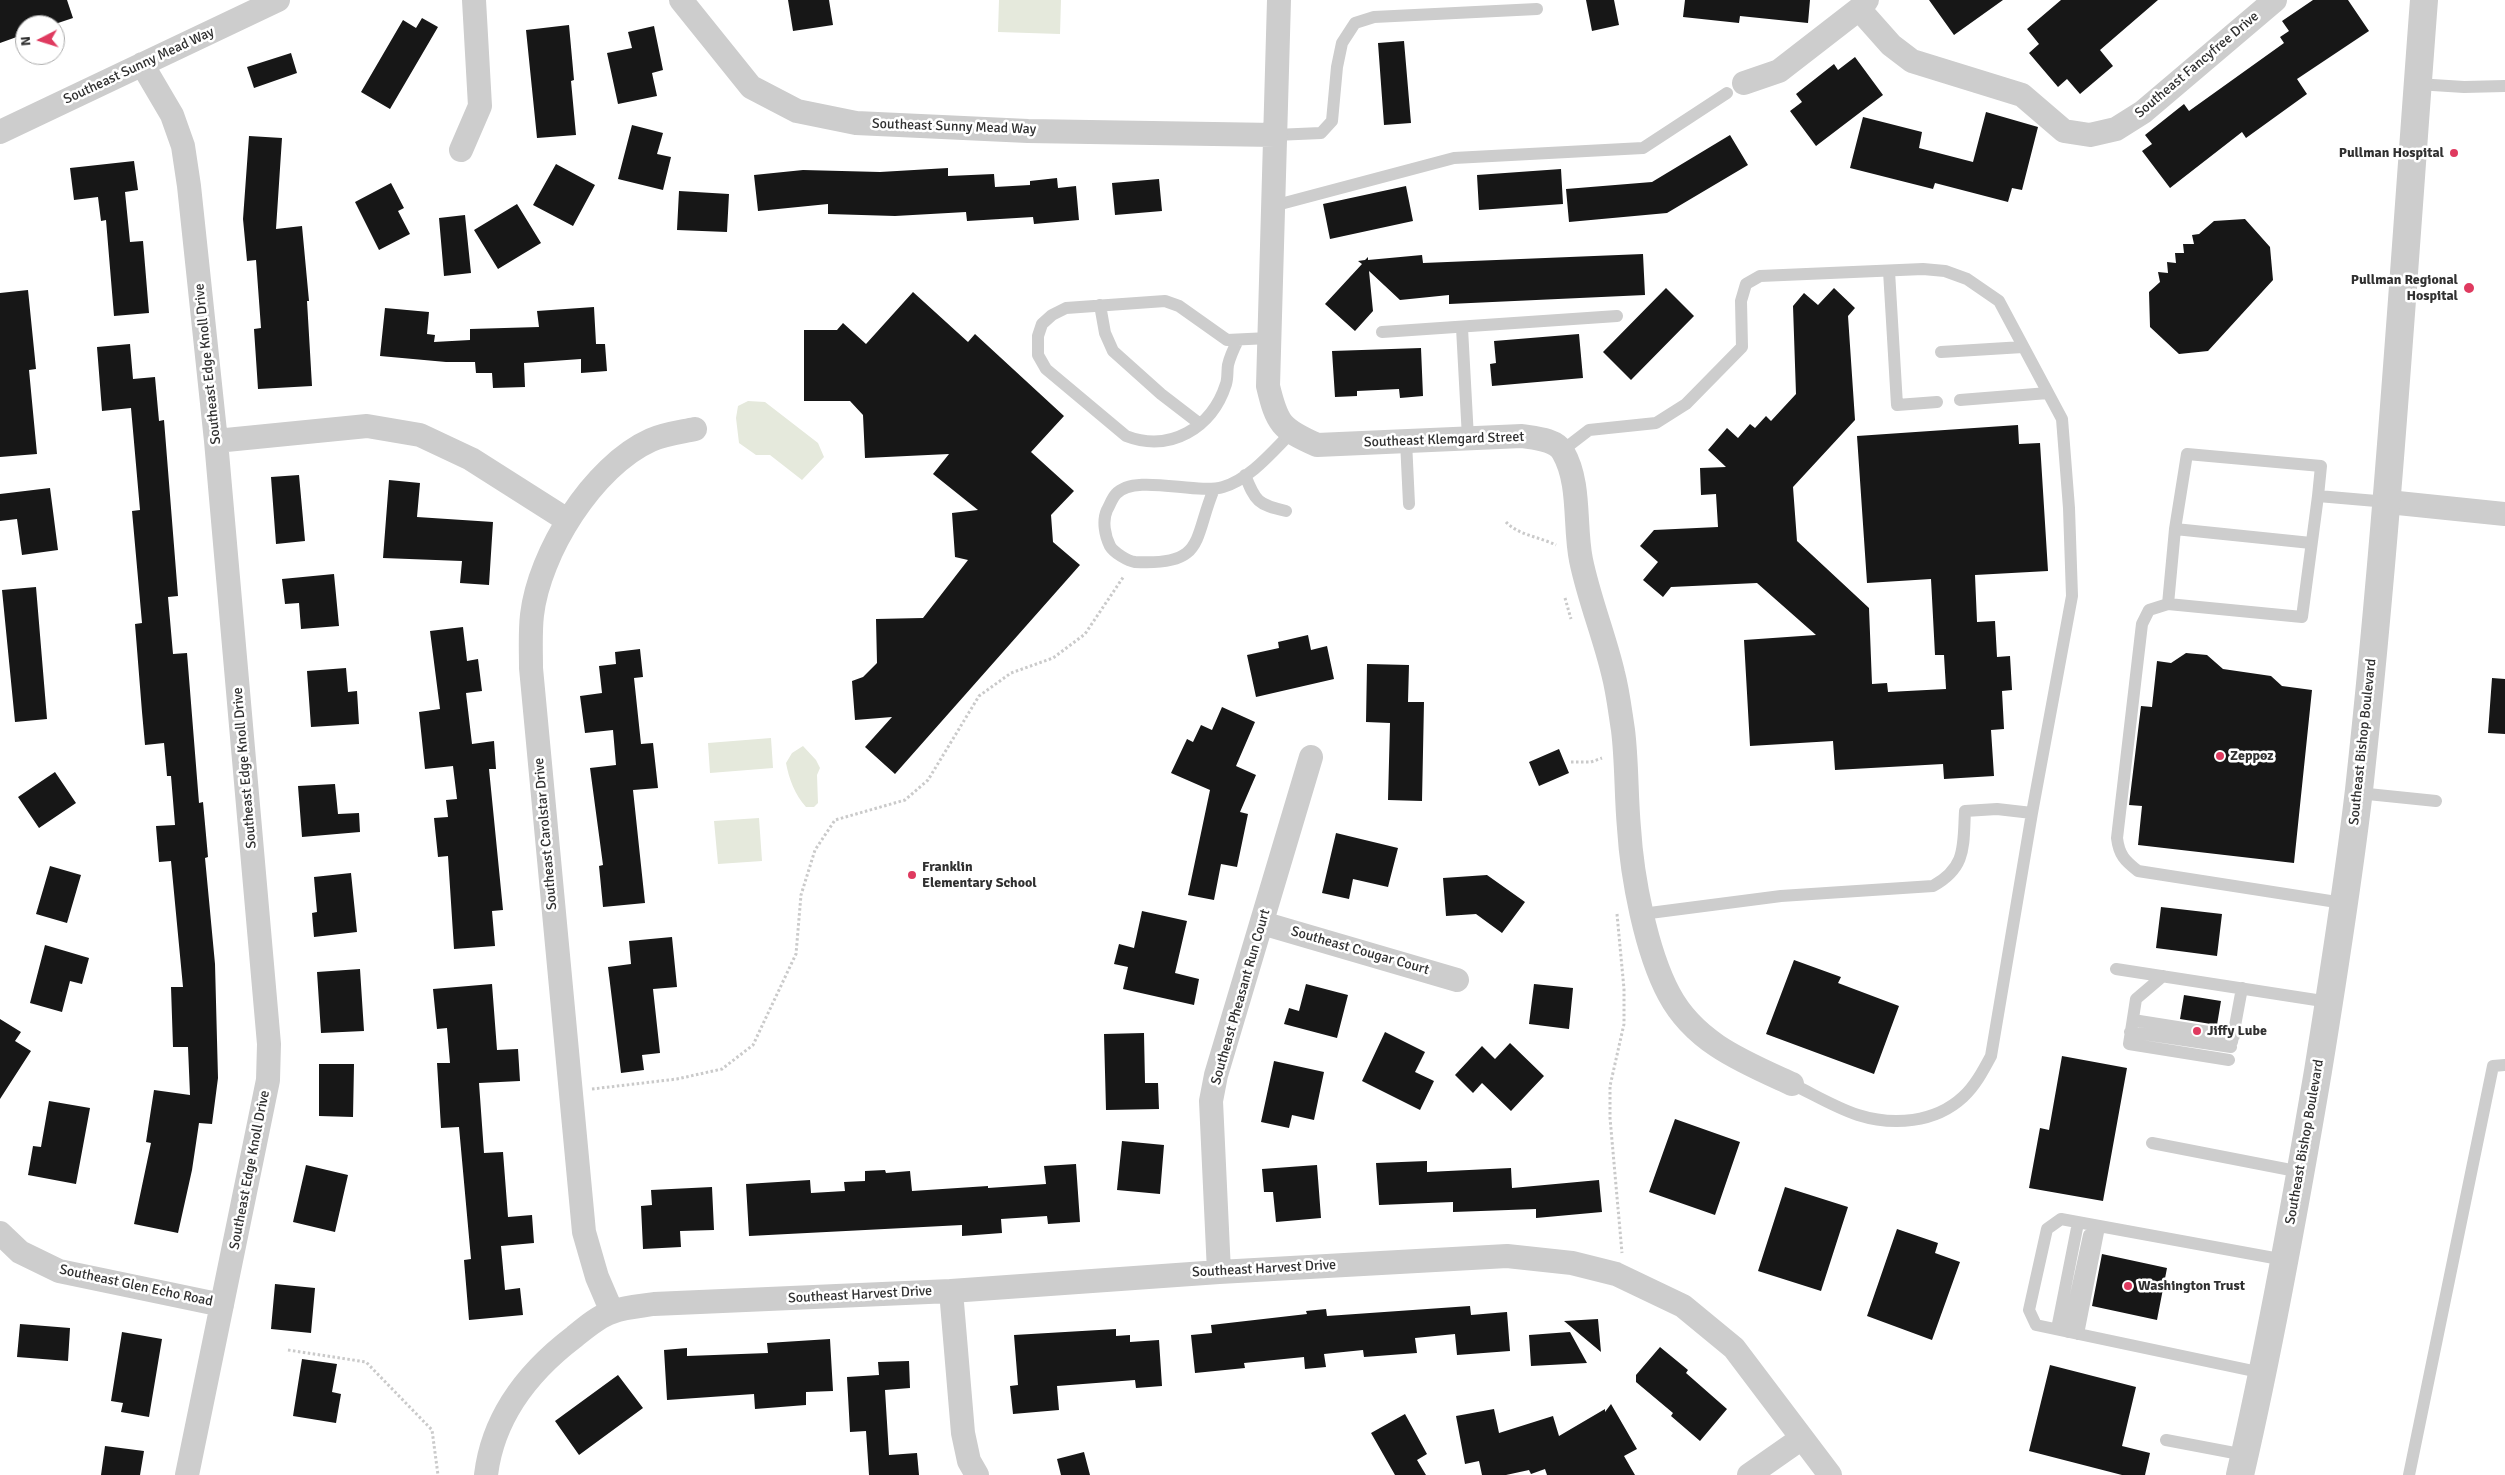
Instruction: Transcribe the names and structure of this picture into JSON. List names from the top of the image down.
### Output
{
  "streets": {
    "street": [
      "Southeast Fancyfree Drive",
      "Southeast Sunny Mead Way",
      "Southeast Edge Knoll Drive",
      "Southeast Klemgard Street",
      "Southeast Bishop Boulevard",
      "Southeast Carolstar Drive",
      "Southeast Cougar Court",
      "Southeast Pheasant Run Court",
      "Southeast Harvest Drive",
      "Southeast Glen Echo Road"
    ]
  },
  "crossings": [
    ["Southeast Sunny Mead Way", "Southeast Edge Knoll Drive"],
    ["Southeast Sunny Mead Way", "Southeast Klemgard Street"],
    ["Southeast Edge Knoll Drive", "Southeast Glen Echo Road"],
    ["Southeast Carolstar Drive", "Southeast Harvest Drive"],
    ["Southeast Cougar Court", "Southeast Pheasant Run Court"],
    ["Southeast Pheasant Run Court", "Southeast Harvest Drive"]
  ],
  "places": [
    "Pullman Hospital",
    "Pullman Regional Hospital",
    "Zeppoz",
    "Franklin Elementary School",
    "Jiffy Lube",
    "Washington Trust"
  ],
  "north": "left"
}
